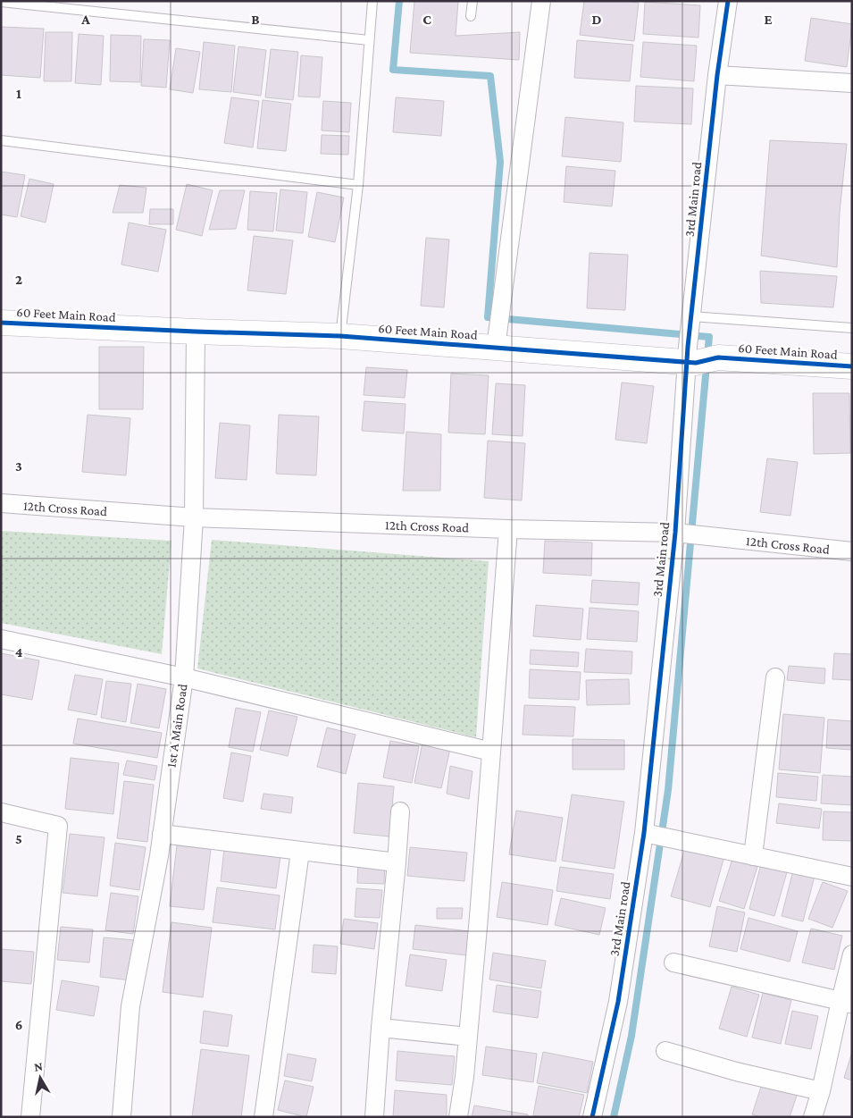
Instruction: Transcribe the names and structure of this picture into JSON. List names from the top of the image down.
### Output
{
  "streets": {
    "street": [
      "3rd Main road",
      "60 Feet Main Road",
      "12th Cross Road",
      "1st A Main Road"
    ]
  },
  "crossings": [
    ["3rd Main road", "60 Feet Main Road"],
    ["3rd Main road", "12th Cross Road"],
    ["60 Feet Main Road", "1st A Main Road"],
    ["12th Cross Road", "1st A Main Road"]
  ],
  "north": "top",
  "grid": {
    "columns": [
      "A",
      "B",
      "C",
      "D",
      "E"
    ],
    "rows": [
      "1",
      "2",
      "3",
      "4",
      "5",
      "6"
    ]
  }
}
